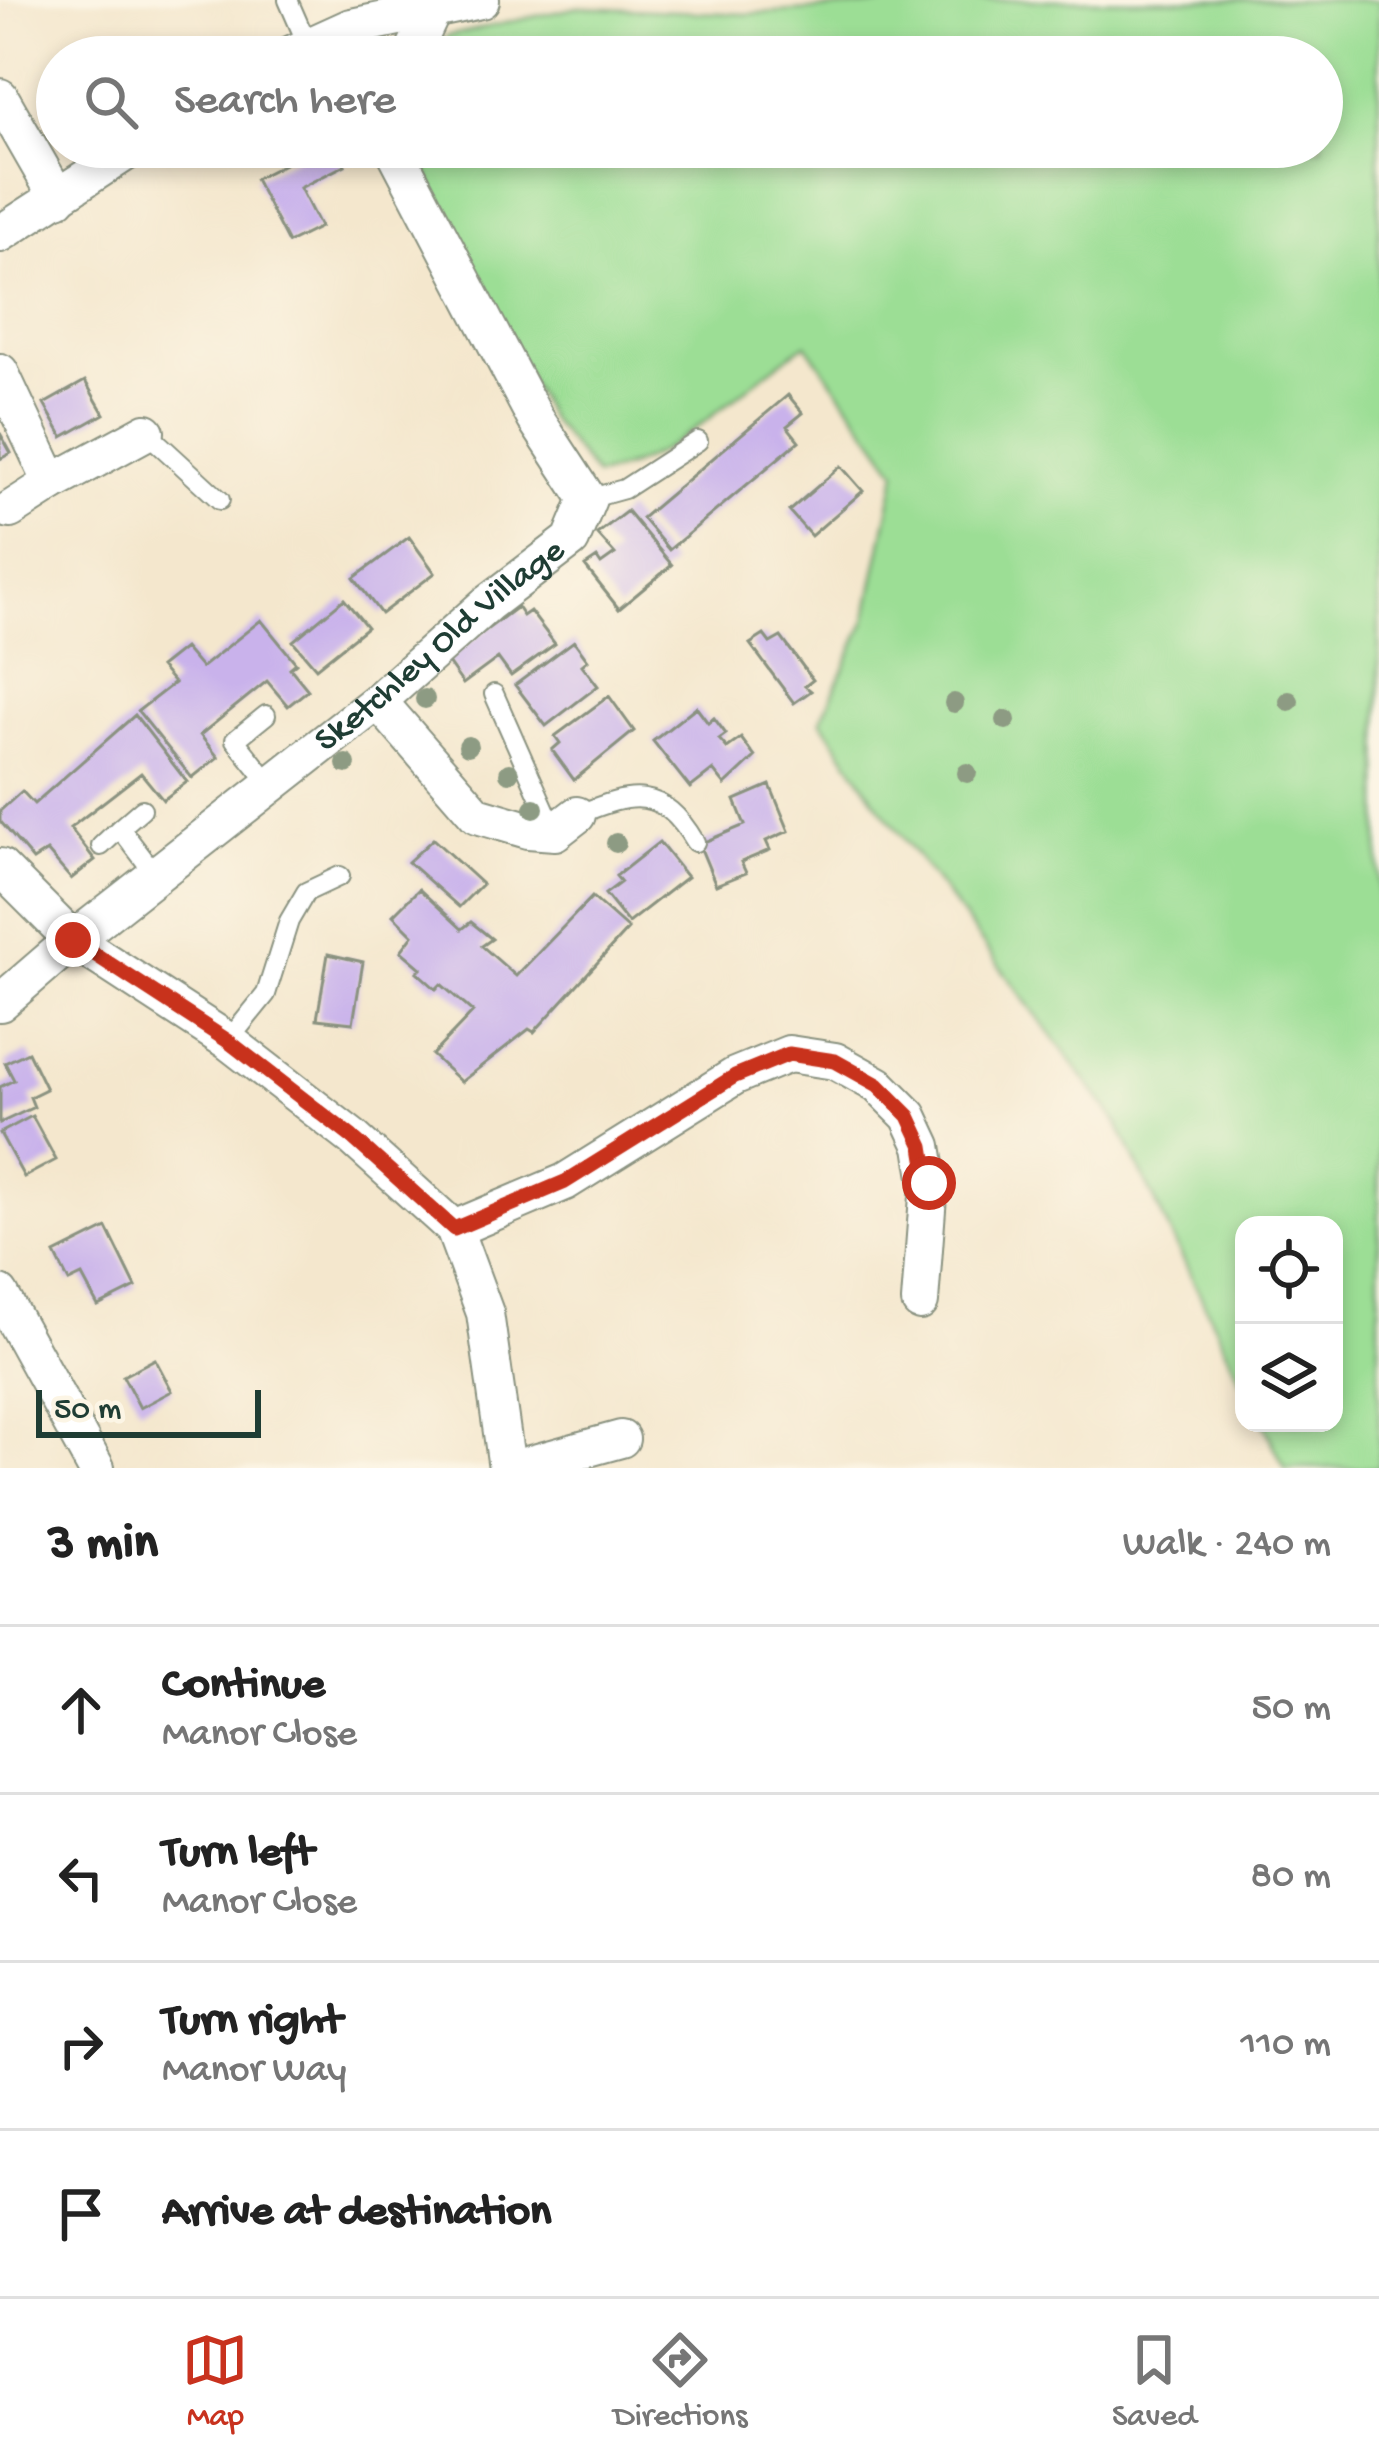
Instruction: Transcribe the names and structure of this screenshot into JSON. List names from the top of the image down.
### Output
{
  "streets": {
    "street": ["Sketchley Old Village"]
  },
  "scale_bar": "50 m",
  "page": {
    "search": "Search here",
    "scale": "50 m",
    "heading": ["3 min", "Walk · 240 m"],
    "list": [
      ["Continue", "Manor Close", "50 m"],
      ["Turn left", "Manor Close", "80 m"],
      ["Turn right", "Manor Way", "110 m"],
      "Arrive at destination"
    ],
    "nav": ["Map", "Directions", "Saved"]
  }
}
